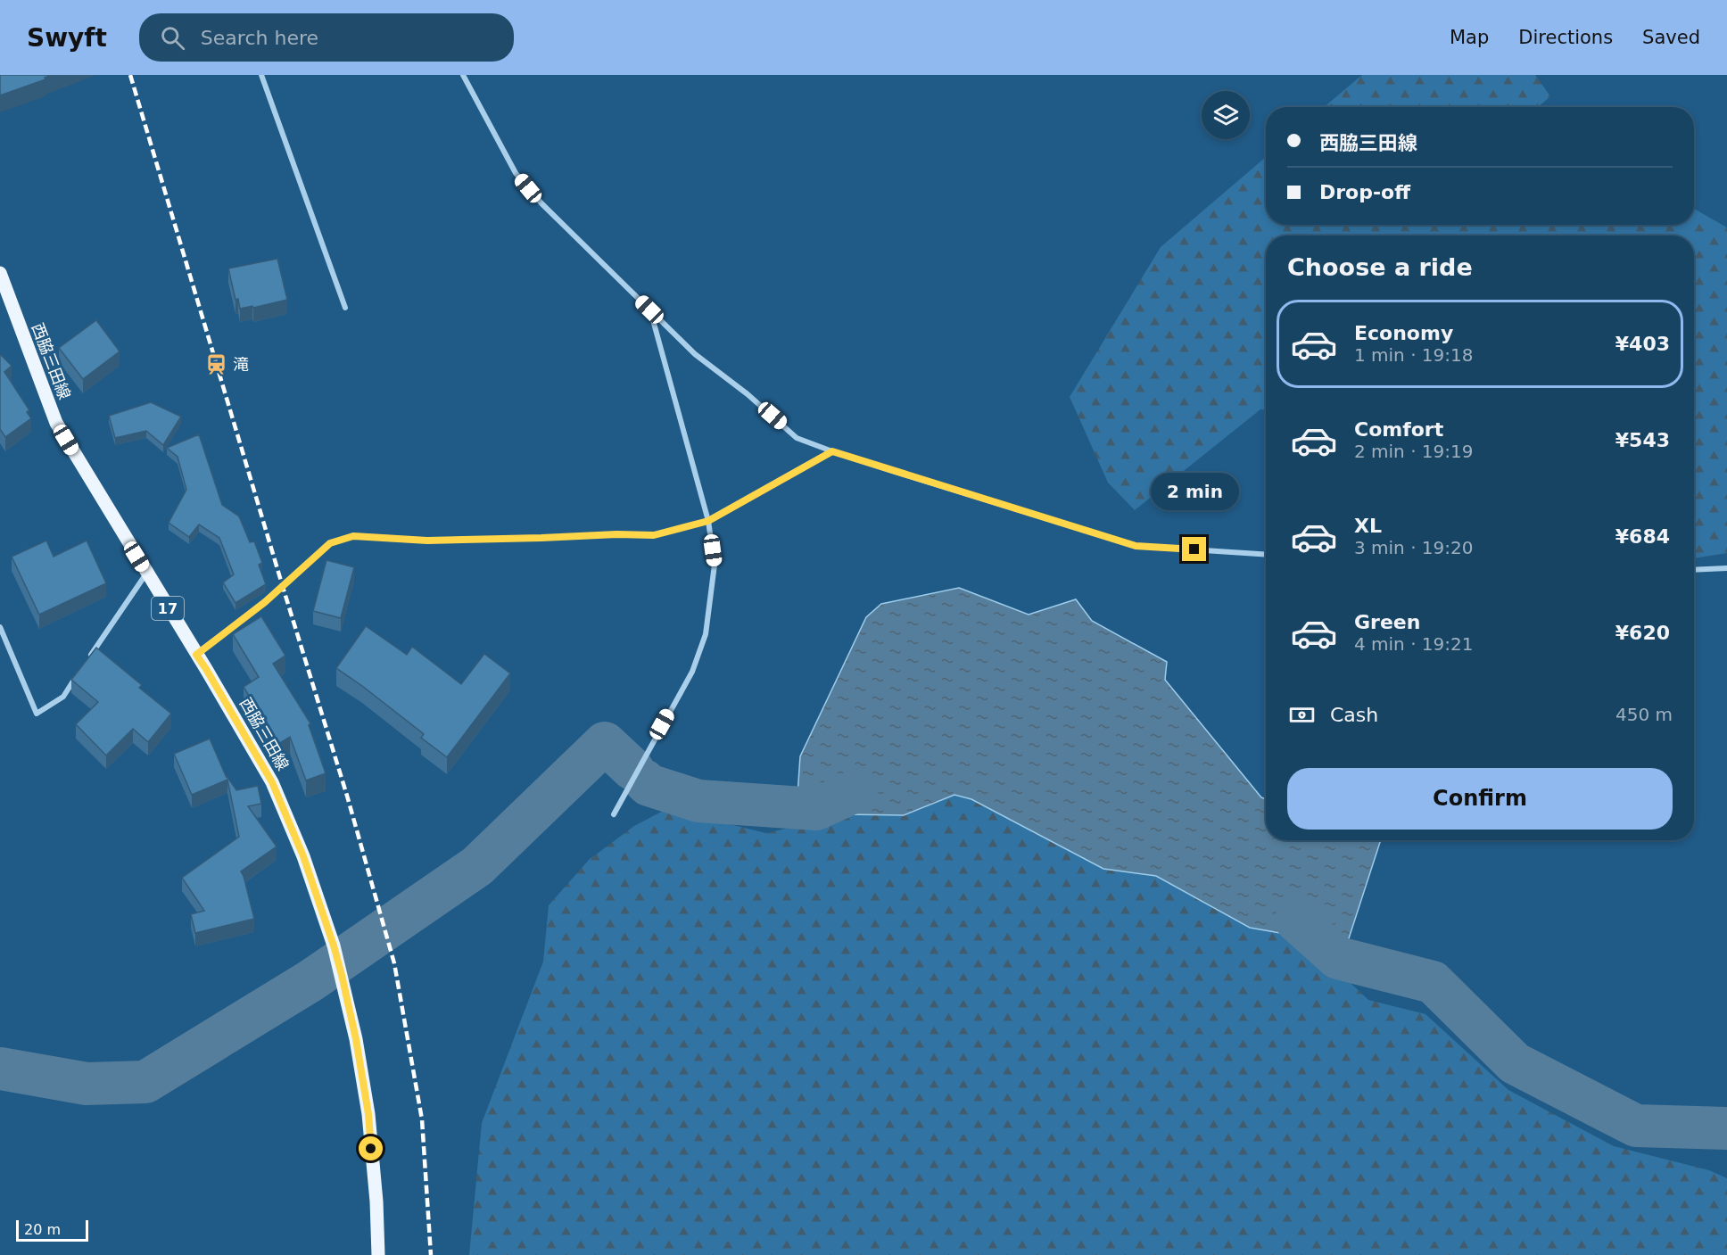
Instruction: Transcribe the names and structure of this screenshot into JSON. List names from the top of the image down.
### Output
{
  "streets": {
    "main road": ["西脇三田線", "17"]
  },
  "places": {
    "station": ["滝"]
  },
  "scale_bar": "20 m",
  "page": {
    "header": "Swyft",
    "search": "Search here",
    "nav": ["Map", "Directions", "Saved"],
    "banner": ["西脇三田線", "Drop-off"],
    "heading": "Choose a ride",
    "list": [
      {
        "name": "Economy",
        "note": "1 min · 19:18",
        "value": "¥403"
      },
      {
        "name": "Comfort",
        "note": "2 min · 19:19",
        "value": "¥543"
      },
      {
        "name": "XL",
        "note": "3 min · 19:20",
        "value": "¥684"
      },
      {
        "name": "Green",
        "note": "4 min · 19:21",
        "value": "¥620"
      }
    ],
    "bubble": "2 min",
    "pay": ["Cash", "450 m"],
    "buttons": "Confirm",
    "scale": "20 m"
  }
}
